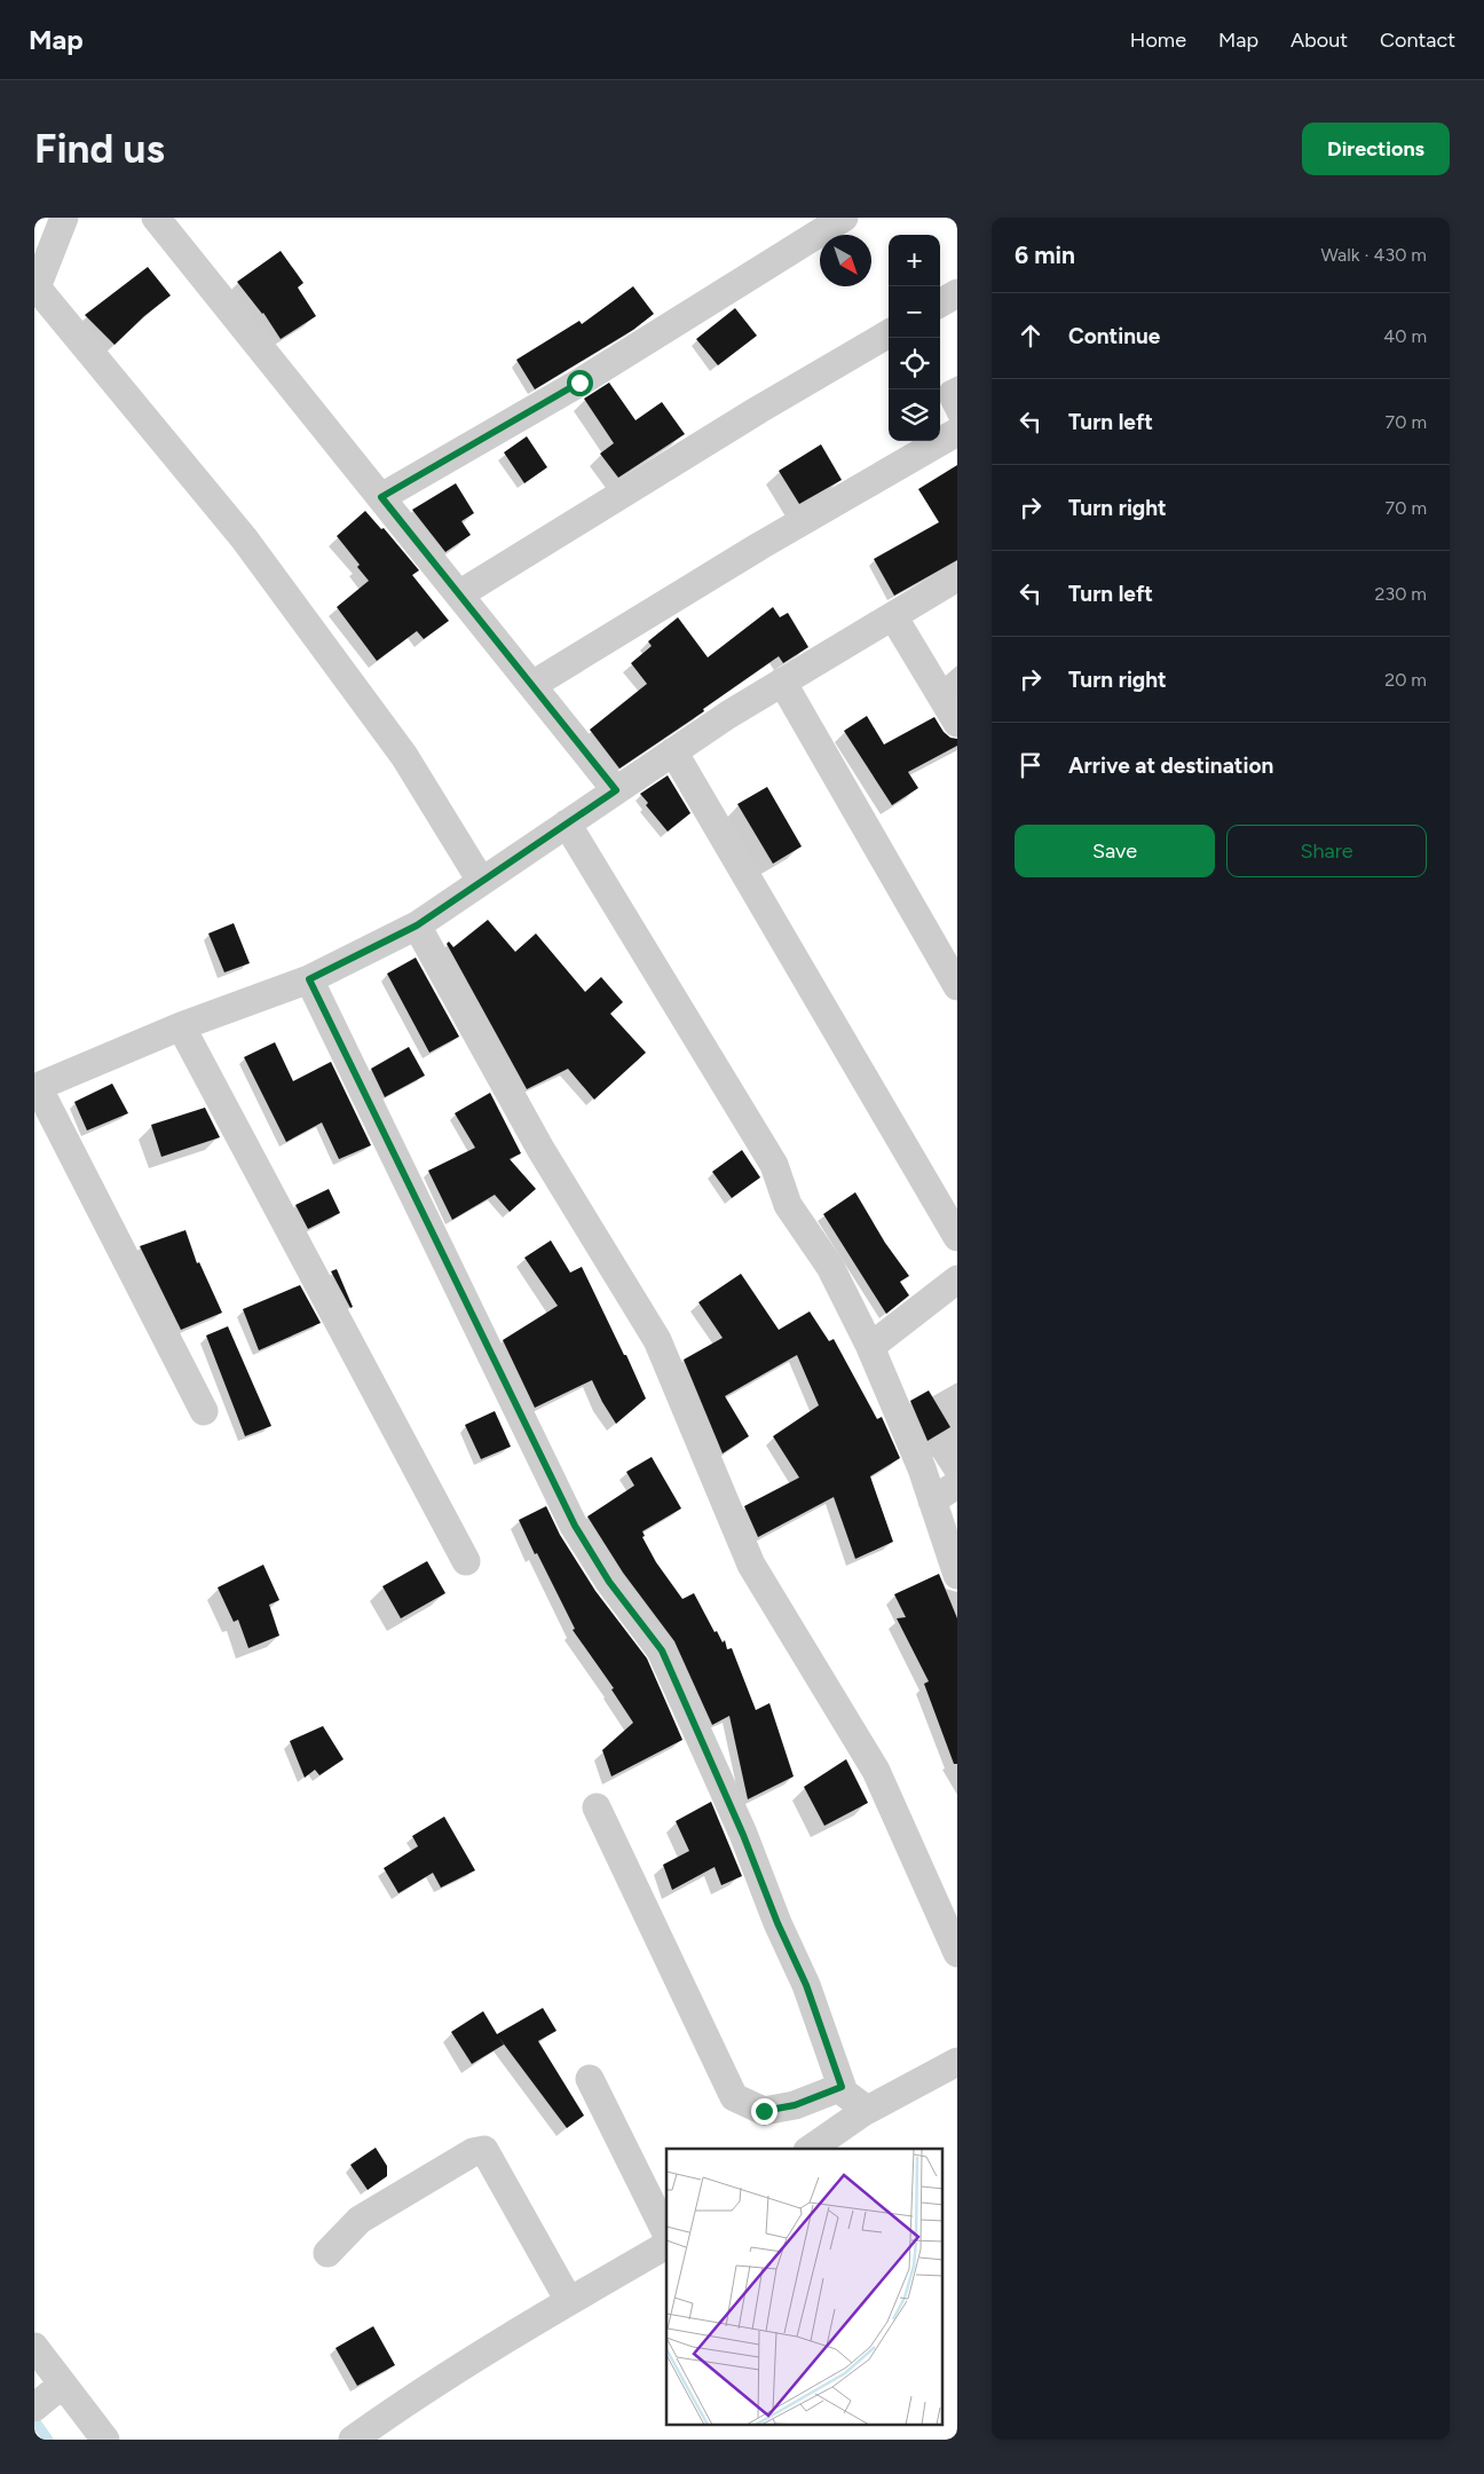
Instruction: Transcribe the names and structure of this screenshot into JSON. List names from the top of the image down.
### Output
{
  "north": "bottom right",
  "page": {
    "header": "Map",
    "nav": [
      "Home",
      "Map",
      "About",
      "Contact"
    ],
    "buttons": [
      "Directions",
      ["Save", "Share"]
    ],
    "title": "Find us",
    "heading": ["6 min", "Walk · 430 m"],
    "map_buttons": ["+", "−"],
    "list": [
      ["Continue", "40 m"],
      ["Turn left", "70 m"],
      ["Turn right", "70 m"],
      ["Turn left", "230 m"],
      ["Turn right", "20 m"],
      "Arrive at destination"
    ]
  }
}
